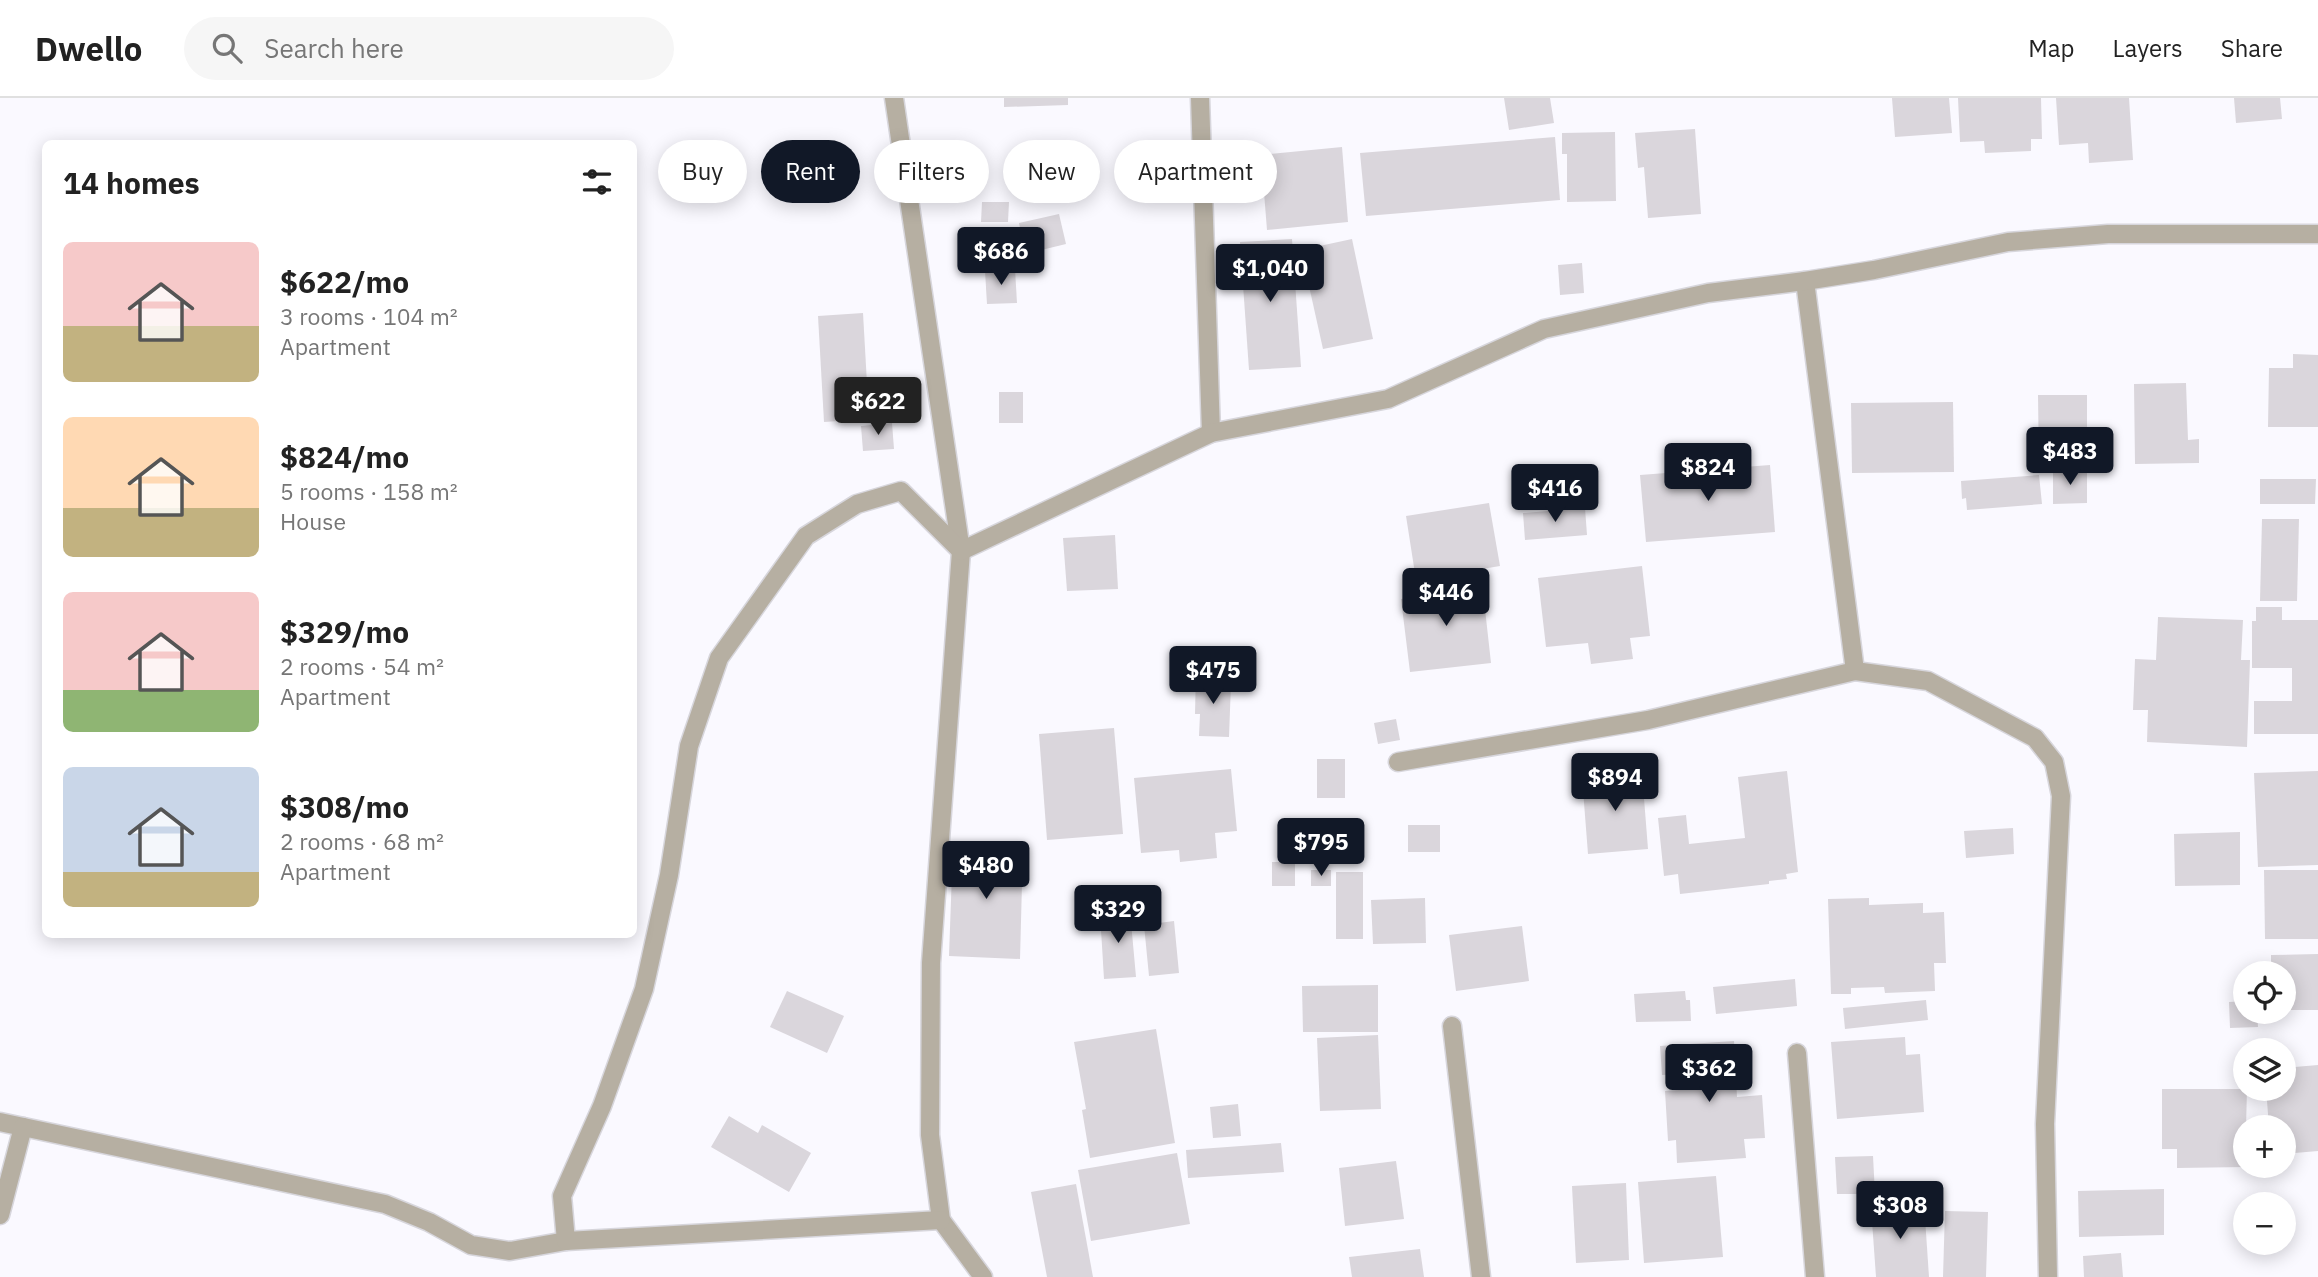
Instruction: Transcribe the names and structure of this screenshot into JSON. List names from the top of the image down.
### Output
{
  "page": {
    "header": "Dwello",
    "search": "Search here",
    "nav": ["Map", "Layers", "Share"],
    "chip": [
      "Buy",
      "Rent",
      "Filters",
      "New",
      "Apartment"
    ],
    "heading": "14 homes",
    "list": [
      {
        "name": "$622/mo",
        "note": "3 rooms · 104 m² · Apartment"
      },
      {
        "name": "$824/mo",
        "note": "5 rooms · 158 m² · House"
      },
      {
        "name": "$329/mo",
        "note": "2 rooms · 54 m² · Apartment"
      },
      {
        "name": "$308/mo",
        "note": "2 rooms · 68 m² · Apartment"
      }
    ],
    "price": [
      "$686",
      "$1,040",
      "$622",
      "$483",
      "$824",
      "$416",
      "$446",
      "$475",
      "$894",
      "$795",
      "$480",
      "$329",
      "$362",
      "$308"
    ],
    "map_buttons": ["+", "−"]
  }
}
